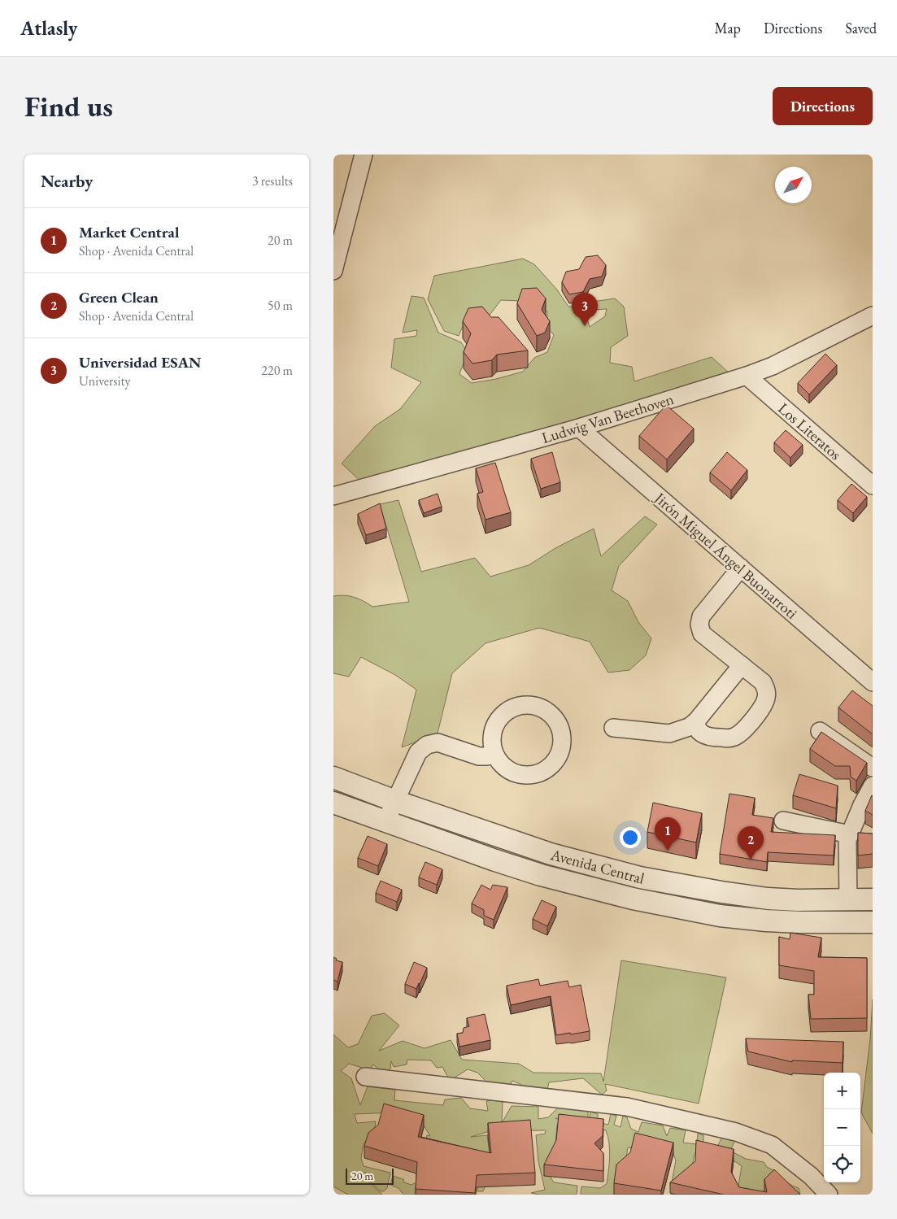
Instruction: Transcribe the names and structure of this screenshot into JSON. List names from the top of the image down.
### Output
{
  "streets": {
    "street": [
      "Ludwig Van Beethoven",
      "Los Literatos",
      "Jirón Miguel Ángel Buonarroti",
      "Avenida Central"
    ]
  },
  "crossings": [
    ["Ludwig Van Beethoven", "Los Literatos"],
    ["Ludwig Van Beethoven", "Jirón Miguel Ángel Buonarroti"]
  ],
  "scale_bar": "20 m",
  "north": "top right",
  "page": {
    "header": "Atlasly",
    "nav": ["Map", "Directions", "Saved"],
    "buttons": "Directions",
    "title": "Find us",
    "heading": ["Nearby", "3 results"],
    "list": [
      {
        "mark": "1",
        "name": "Market Central",
        "note": "Shop · Avenida Central",
        "value": "20 m"
      },
      {
        "mark": "2",
        "name": "Green Clean",
        "note": "Shop · Avenida Central",
        "value": "50 m"
      },
      {
        "mark": "3",
        "name": "Universidad ESAN",
        "note": "University",
        "value": "220 m"
      }
    ],
    "pins": ["3", "1", "2"],
    "map_buttons": ["+", "−"],
    "scale": "20 m"
  }
}
